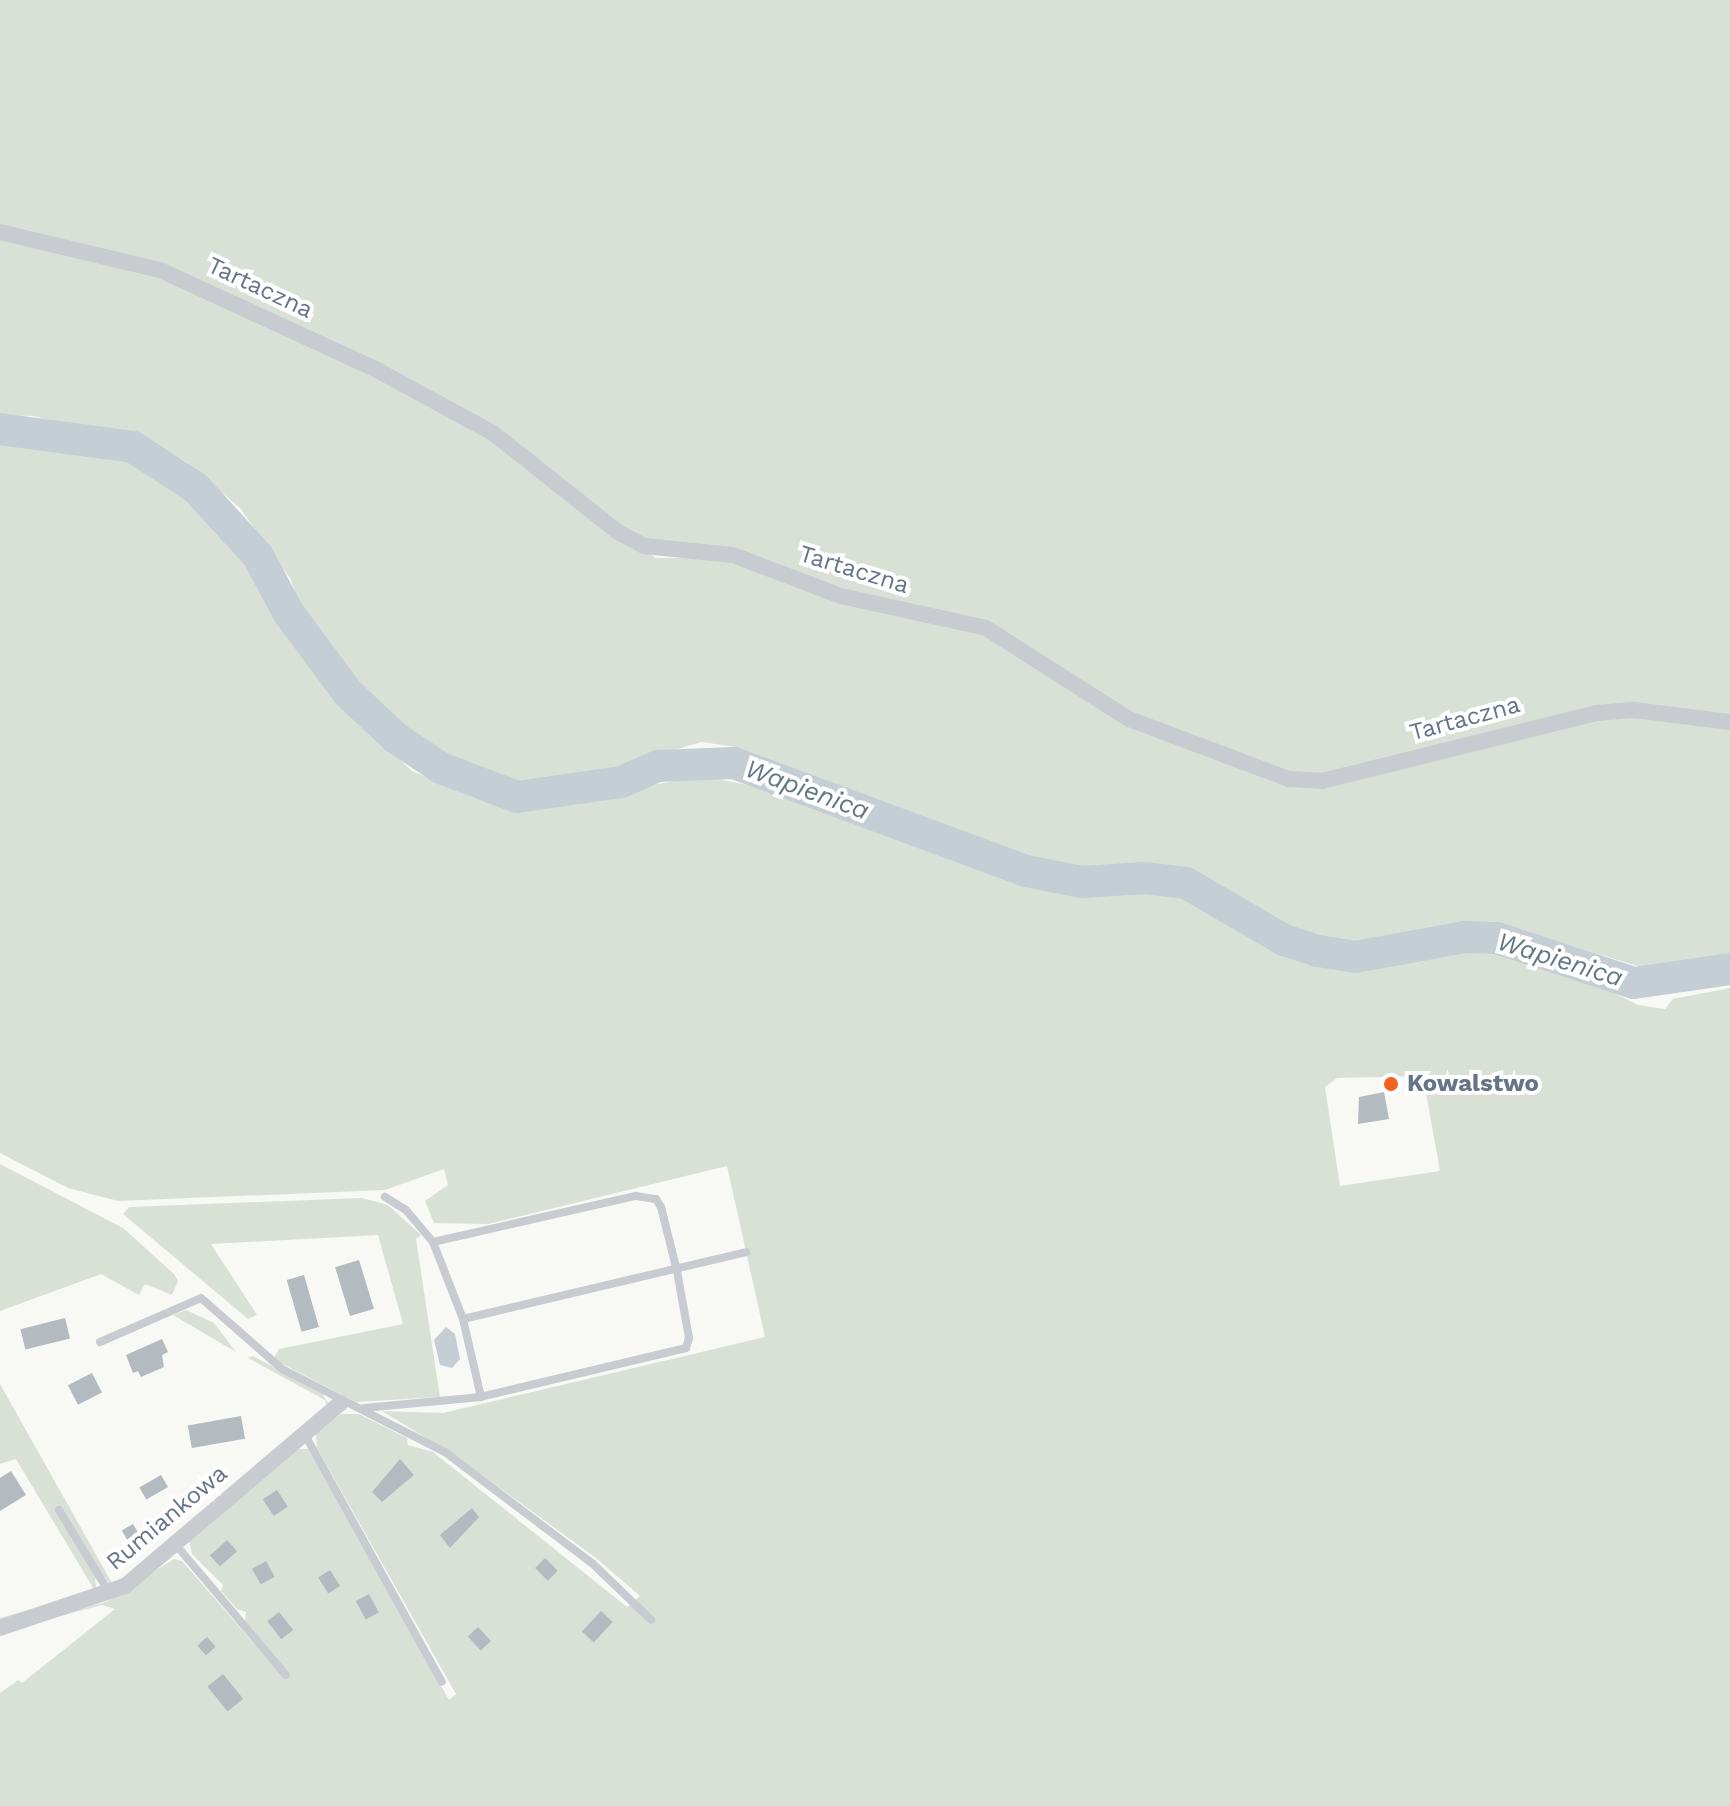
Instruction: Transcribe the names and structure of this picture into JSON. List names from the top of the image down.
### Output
{
  "streets": {
    "street": ["Tartaczna", "Rumiankowa"]
  },
  "water": ["Wapienica"],
  "places": ["Kowalstwo"]
}
